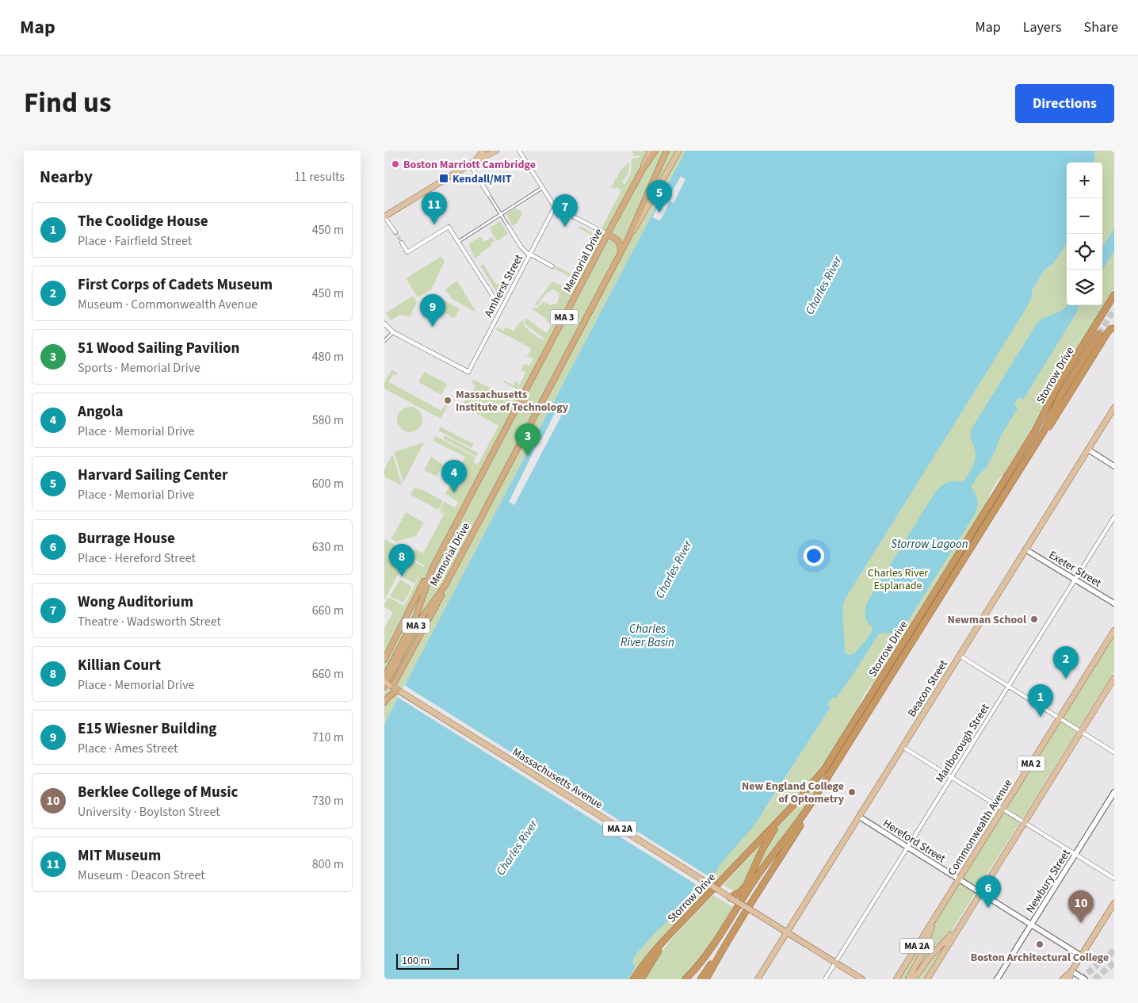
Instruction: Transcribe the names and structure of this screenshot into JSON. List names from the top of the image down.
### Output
{
  "streets": {
    "highway": ["Memorial Drive", "MA 3", "Storrow Drive"],
    "main road": [
      "Exeter Street",
      "Beacon Street",
      "MA 2",
      "Massachusetts Avenue",
      "Commonwealth Avenue",
      "MA 2A",
      "Hereford Street",
      "Newbury Street"
    ],
    "street": ["Amherst Street", "Marlborough Street"]
  },
  "crossings": [
    ["Memorial Drive", "MA 3"],
    ["Memorial Drive", "Massachusetts Avenue"],
    ["Exeter Street", "Beacon Street"],
    ["Exeter Street", "Marlborough Street"],
    ["Beacon Street", "Massachusetts Avenue"],
    ["Beacon Street", "Hereford Street"],
    ["Marlborough Street", "Massachusetts Avenue"],
    ["Marlborough Street", "Hereford Street"],
    ["MA 2", "MA 2A"],
    ["MA 2", "Hereford Street"],
    ["Commonwealth Avenue", "Hereford Street"],
    ["Hereford Street", "Newbury Street"]
  ],
  "water": ["Charles River", "Storrow Lagoon", "Charles River Basin"],
  "parks": ["Charles River Esplanade"],
  "places": {
    "other": [
      "Boston Marriott Cambridge",
      "Massachusetts Institute of Technology",
      "Newman School",
      "New England College of Optometry",
      "Boston Architectural College"
    ],
    "transit": ["Kendall/MIT"]
  },
  "scale_bar": "100 m",
  "page": {
    "header": "Map",
    "nav": ["Map", "Layers", "Share"],
    "title": "Find us",
    "buttons": "Directions",
    "heading": ["Nearby", "11 results"],
    "map_buttons": ["+", "−"],
    "pins": [
      "5",
      "11",
      "7",
      "9",
      "3",
      "4",
      "8",
      "2",
      "1",
      "6",
      "10"
    ],
    "list": [
      {
        "mark": "1",
        "name": "The Coolidge House",
        "note": "Place · Fairfield Street",
        "value": "450 m"
      },
      {
        "mark": "2",
        "name": "First Corps of Cadets Museum",
        "note": "Museum · Commonwealth Avenue",
        "value": "450 m"
      },
      {
        "mark": "3",
        "name": "51 Wood Sailing Pavilion",
        "note": "Sports · Memorial Drive",
        "value": "480 m"
      },
      {
        "mark": "4",
        "name": "Angola",
        "note": "Place · Memorial Drive",
        "value": "580 m"
      },
      {
        "mark": "5",
        "name": "Harvard Sailing Center",
        "note": "Place · Memorial Drive",
        "value": "600 m"
      },
      {
        "mark": "6",
        "name": "Burrage House",
        "note": "Place · Hereford Street",
        "value": "630 m"
      },
      {
        "mark": "7",
        "name": "Wong Auditorium",
        "note": "Theatre · Wadsworth Street",
        "value": "660 m"
      },
      {
        "mark": "8",
        "name": "Killian Court",
        "note": "Place · Memorial Drive",
        "value": "660 m"
      },
      {
        "mark": "9",
        "name": "E15 Wiesner Building",
        "note": "Place · Ames Street",
        "value": "710 m"
      },
      {
        "mark": "10",
        "name": "Berklee College of Music",
        "note": "University · Boylston Street",
        "value": "730 m"
      },
      {
        "mark": "11",
        "name": "MIT Museum",
        "note": "Museum · Deacon Street",
        "value": "800 m"
      }
    ],
    "scale": "100 m"
  }
}
